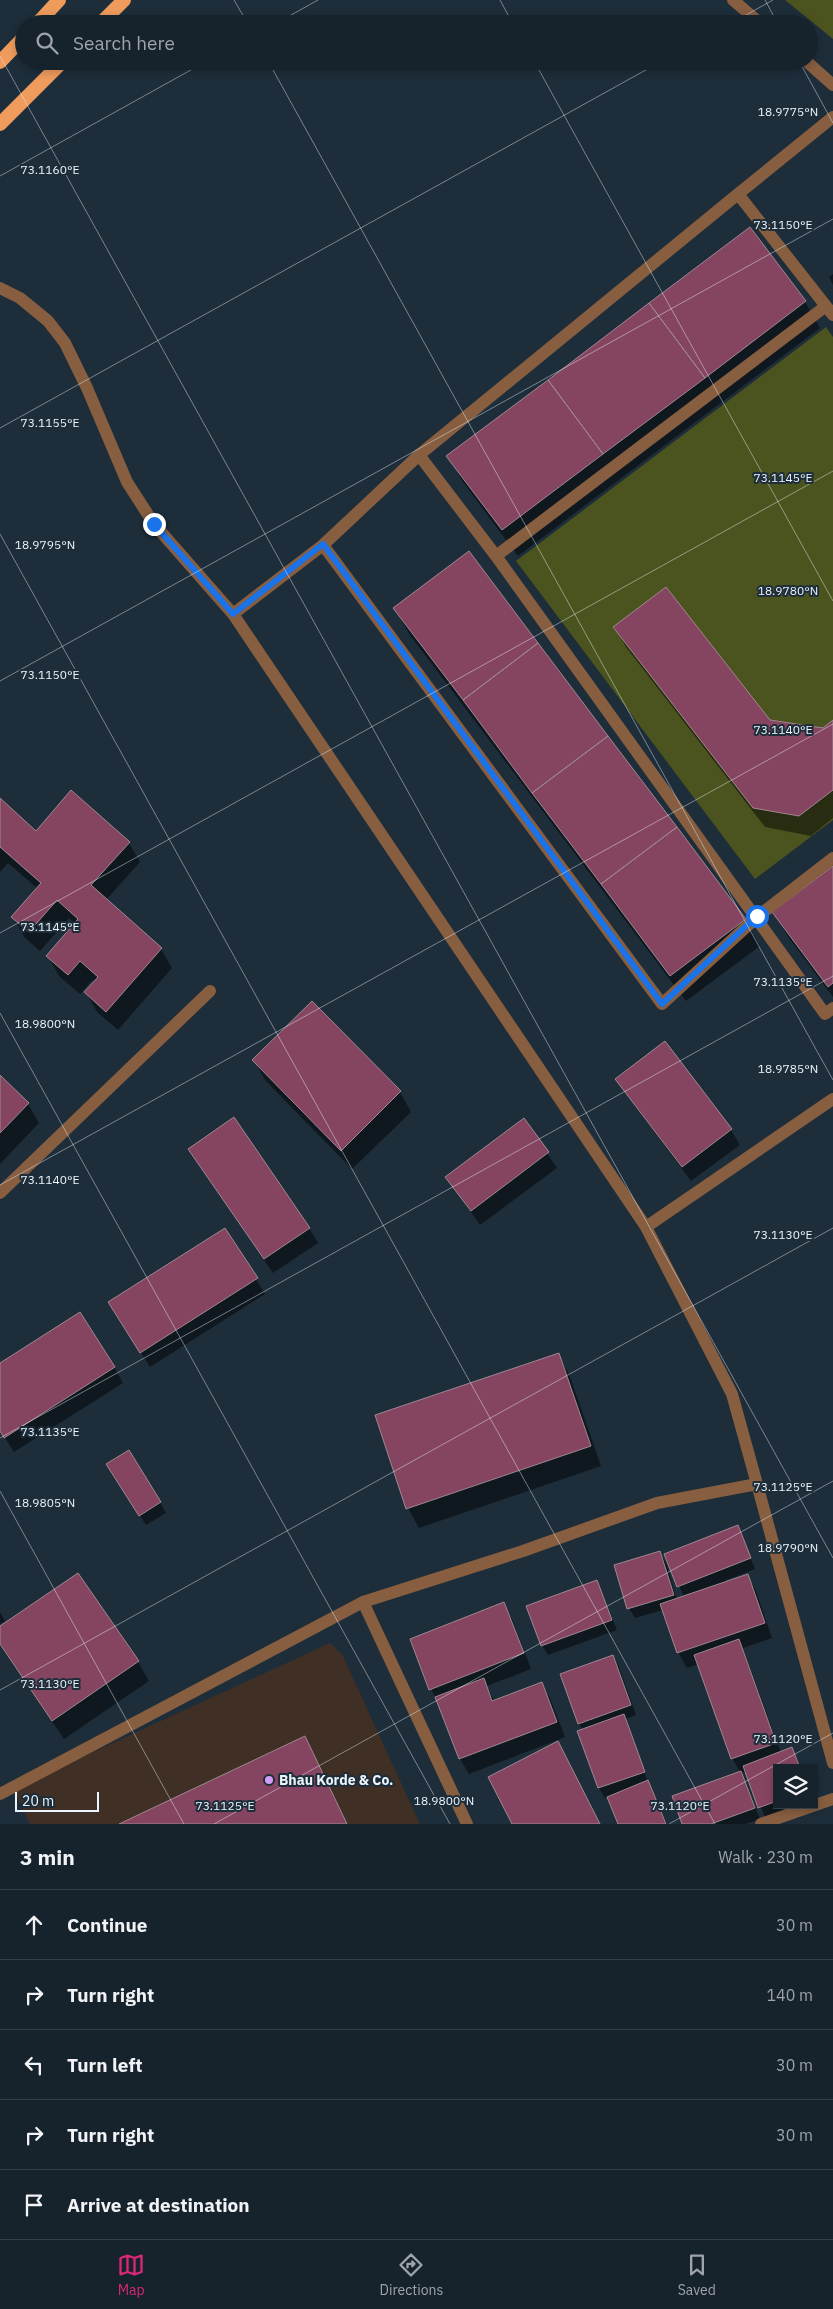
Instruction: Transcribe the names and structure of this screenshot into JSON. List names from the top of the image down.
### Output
{
  "places": ["Bhau Korde & Co."],
  "scale_bar": "20 m",
  "page": {
    "search": "Search here",
    "scale": "20 m",
    "heading": ["3 min", "Walk · 230 m"],
    "list": [
      ["Continue", "30 m"],
      ["Turn right", "140 m"],
      ["Turn left", "30 m"],
      ["Turn right", "30 m"],
      "Arrive at destination"
    ],
    "nav": ["Map", "Directions", "Saved"]
  },
  "coordinates": [
    "18.9775°N",
    "73.1160°E",
    "73.1150°E",
    "73.1155°E",
    "73.1145°E",
    "18.9795°N",
    "18.9780°N",
    "73.1140°E",
    "73.1135°E",
    "18.9800°N",
    "18.9785°N",
    "73.1130°E",
    "73.1125°E",
    "18.9805°N",
    "18.9790°N",
    "73.1120°E"
  ]
}
